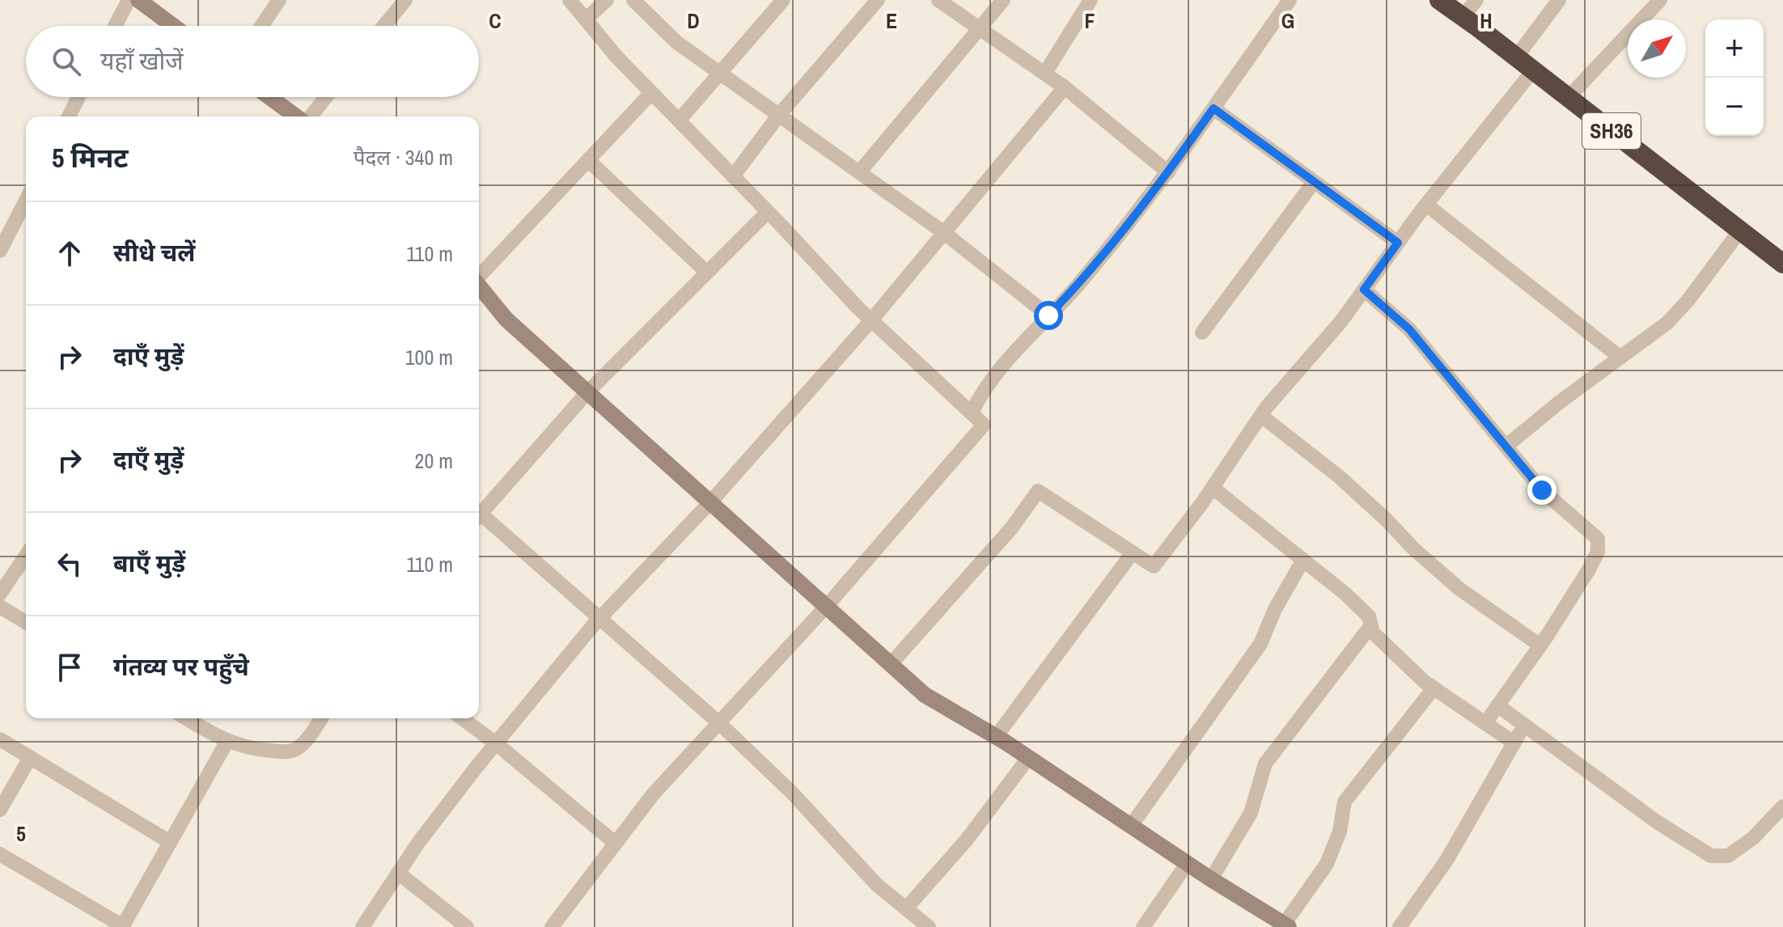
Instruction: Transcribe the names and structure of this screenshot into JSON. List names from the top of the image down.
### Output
{
  "streets": {
    "highway": ["SH36"]
  },
  "north": "top right",
  "page": {
    "map_buttons": ["+", "−"],
    "search": "यहाँ खोजें",
    "heading": ["5 मिनट", "पैदल · 340 m"],
    "list": [
      ["सीधे चलें", "110 m"],
      ["दाएँ मुड़ें", "100 m"],
      ["दाएँ मुड़ें", "20 m"],
      ["बाएँ मुड़ें", "110 m"],
      "गंतव्य पर पहुँचे"
    ]
  },
  "grid": {
    "columns": [
      "C",
      "D",
      "E",
      "F",
      "G",
      "H"
    ],
    "rows": ["5"]
  }
}
